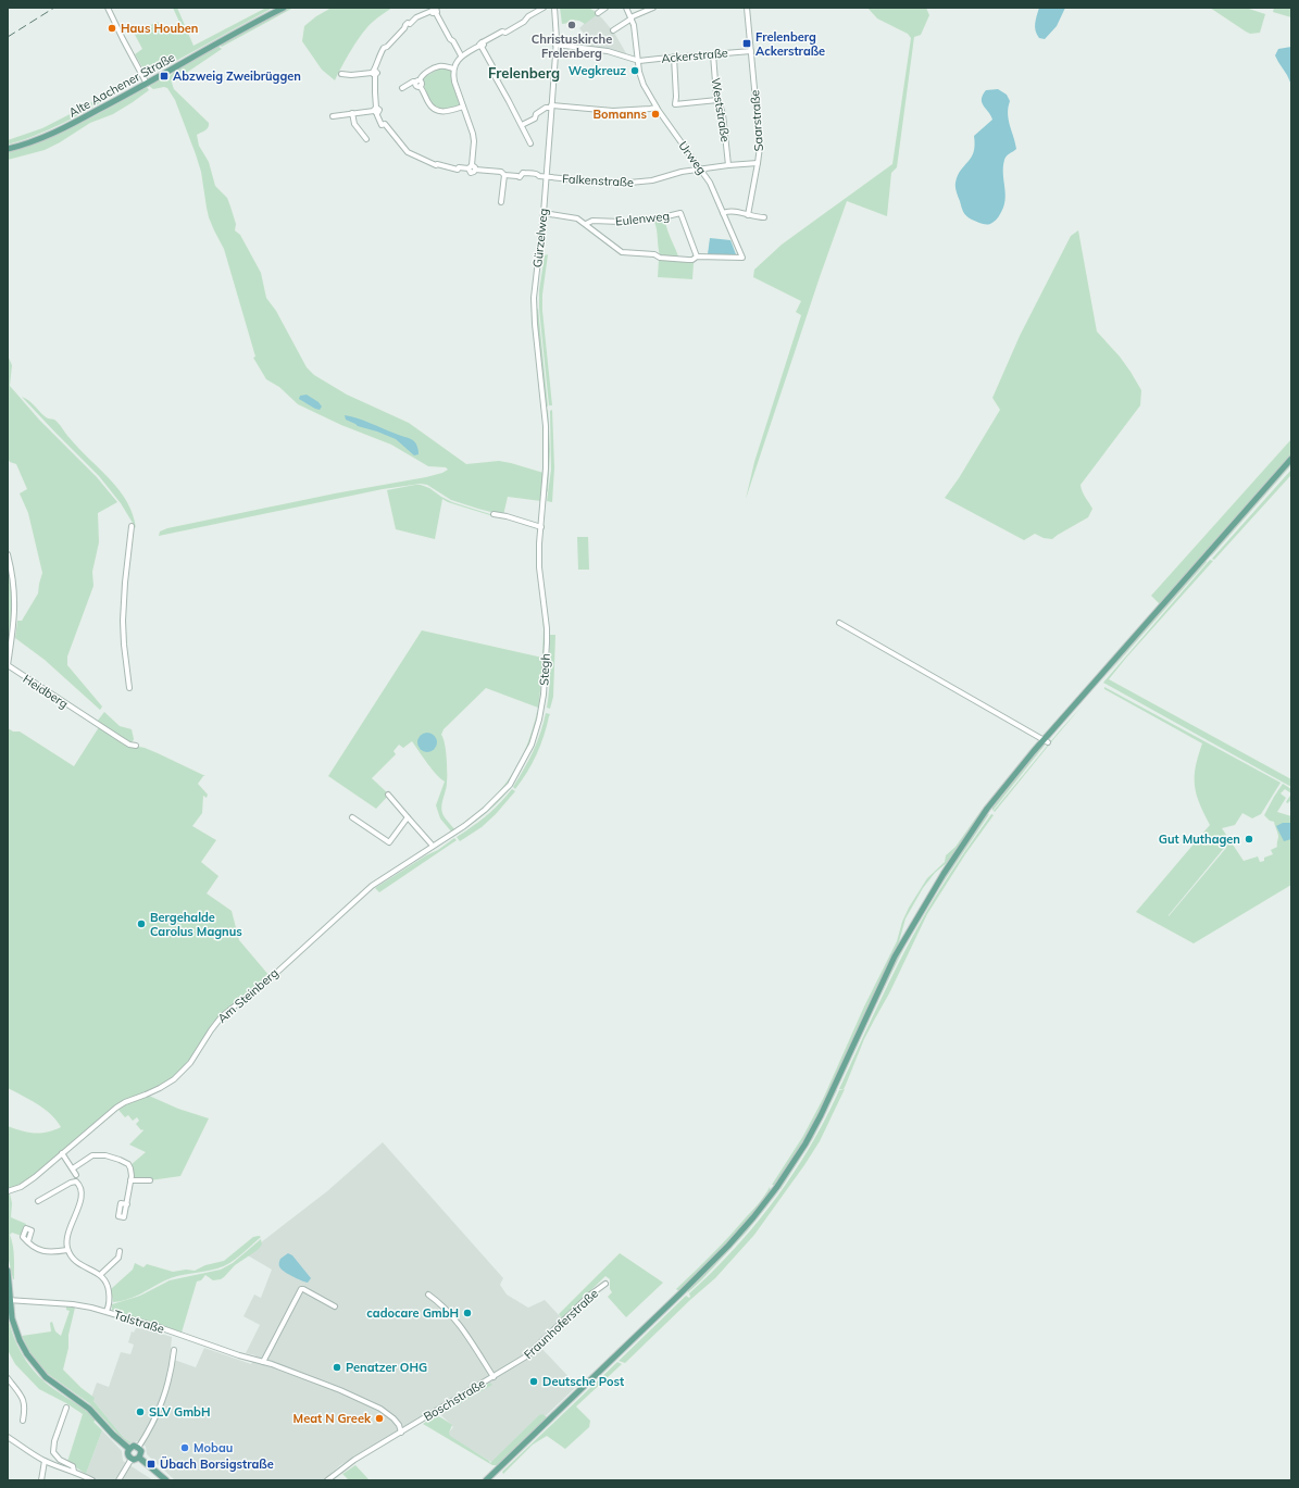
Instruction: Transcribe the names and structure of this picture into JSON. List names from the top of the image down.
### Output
{
  "streets": {
    "main road": ["Alte Aachener Straße"],
    "street": [
      "Ackerstraße",
      "Weststraße",
      "Saarstraße",
      "Urweg",
      "Falkenstraße",
      "Eulenweg",
      "Gürzelweg",
      "Stegh",
      "Heidberg",
      "Am Steinberg",
      "Talstraße",
      "Fraunhoferstraße",
      "Boschstraße"
    ]
  },
  "crossings": [
    ["Ackerstraße", "Weststraße"],
    ["Ackerstraße", "Saarstraße"],
    ["Ackerstraße", "Urweg"],
    ["Weststraße", "Falkenstraße"],
    ["Saarstraße", "Falkenstraße"],
    ["Urweg", "Falkenstraße"],
    ["Urweg", "Eulenweg"],
    ["Falkenstraße", "Gürzelweg"],
    ["Gürzelweg", "Stegh"],
    ["Stegh", "Am Steinberg"],
    ["Talstraße", "Boschstraße"],
    ["Fraunhoferstraße", "Boschstraße"]
  ],
  "districts": ["Frelenberg"],
  "places": {
    "other": [
      "Christuskirche Frelenberg",
      "Haus Houben",
      "Wegkreuz",
      "Bomanns",
      "Gut Muthagen",
      "Bergehalde Carolus Magnus",
      "cadocare GmbH",
      "Penatzer OHG",
      "Deutsche Post",
      "SLV GmbH",
      "Meat N Greek",
      "Mobau"
    ],
    "transit": ["Frelenberg Ackerstraße", "Abzweig Zweibrüggen", "Übach Borsigstraße"]
  }
}
